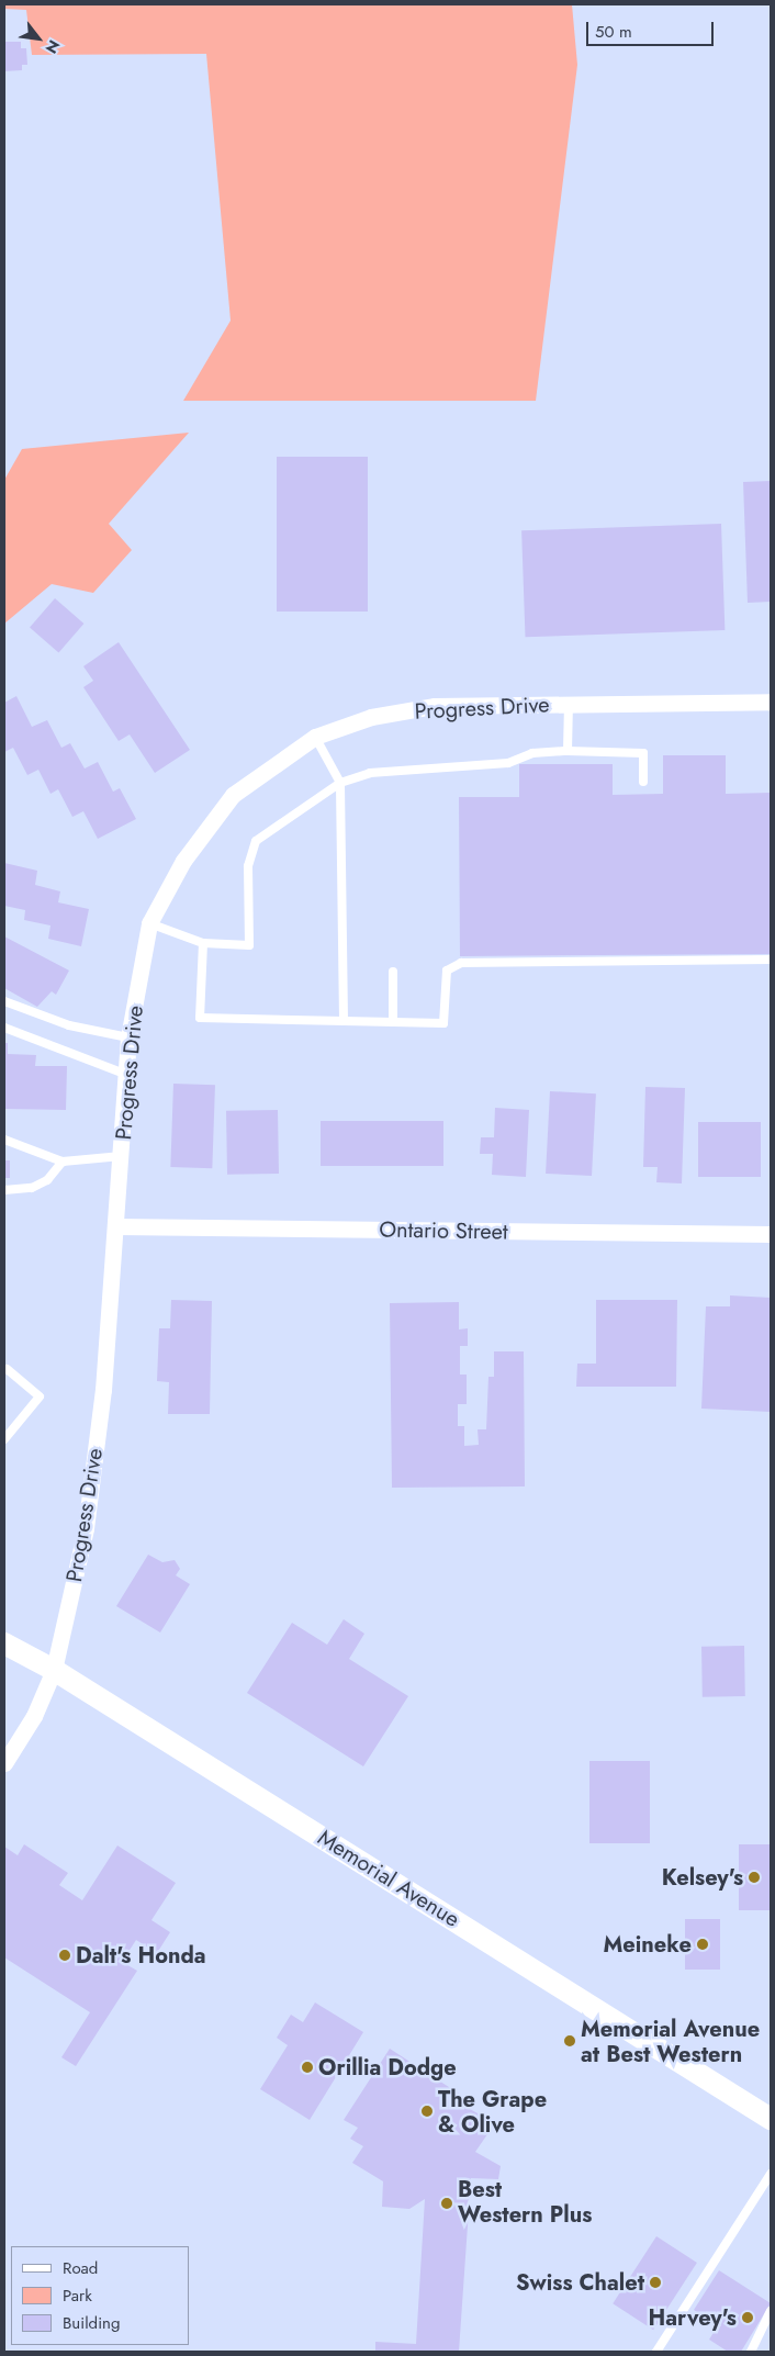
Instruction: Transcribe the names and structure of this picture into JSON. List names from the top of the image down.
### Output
{
  "streets": {
    "main road": ["Memorial Avenue"],
    "street": ["Progress Drive", "Ontario Street"]
  },
  "crossings": [
    ["Progress Drive", "Ontario Street"],
    ["Progress Drive", "Memorial Avenue"]
  ],
  "places": [
    "Kelsey's",
    "Meineke",
    "Dalt's Honda",
    "Memorial Avenue at Best Western",
    "Orillia Dodge",
    "The Grape & Olive",
    "Best Western Plus",
    "Swiss Chalet",
    "Harvey's"
  ],
  "legend": ["Road", "Park", "Building"],
  "scale_bar": "50 m",
  "north": "bottom right"
}
